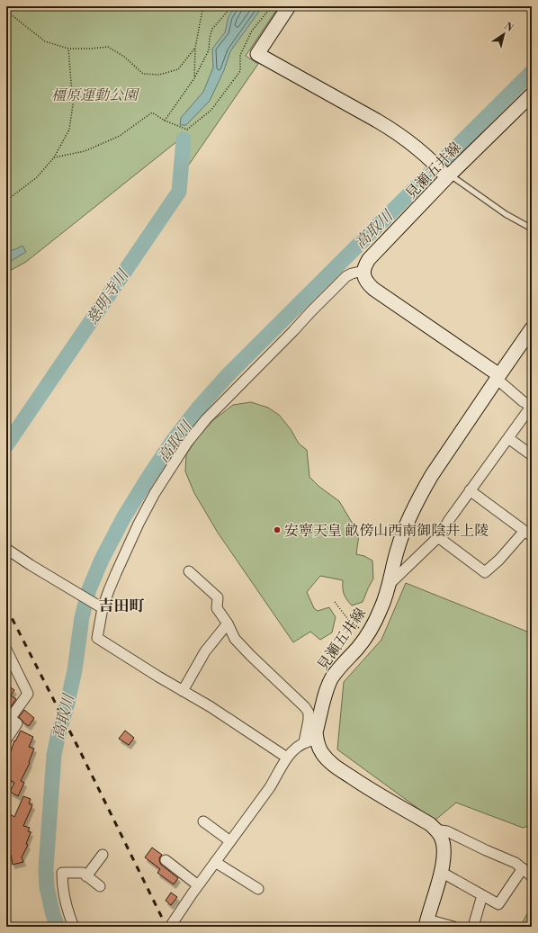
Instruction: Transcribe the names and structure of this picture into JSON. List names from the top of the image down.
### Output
{
  "streets": {
    "main road": ["見瀬五井線"]
  },
  "districts": ["吉田町"],
  "water": ["高取川", "慈明寺川"],
  "parks": ["橿原運動公園"],
  "places": ["安寧天皇 畝傍山西南御陰井上陵"],
  "north": "top right"
}
